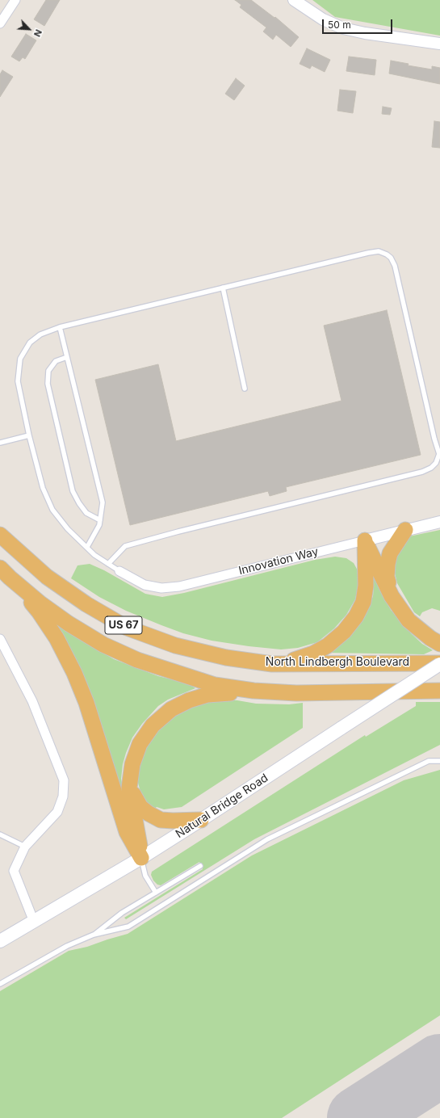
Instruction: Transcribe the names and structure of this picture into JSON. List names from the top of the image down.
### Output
{
  "streets": {
    "highway": ["US 67", "North Lindbergh Boulevard"],
    "main road": ["Natural Bridge Road"],
    "street": ["Innovation Way"]
  },
  "crossings": [
    ["North Lindbergh Boulevard", "Natural Bridge Road"]
  ],
  "scale_bar": "50 m",
  "north": "bottom right"
}
